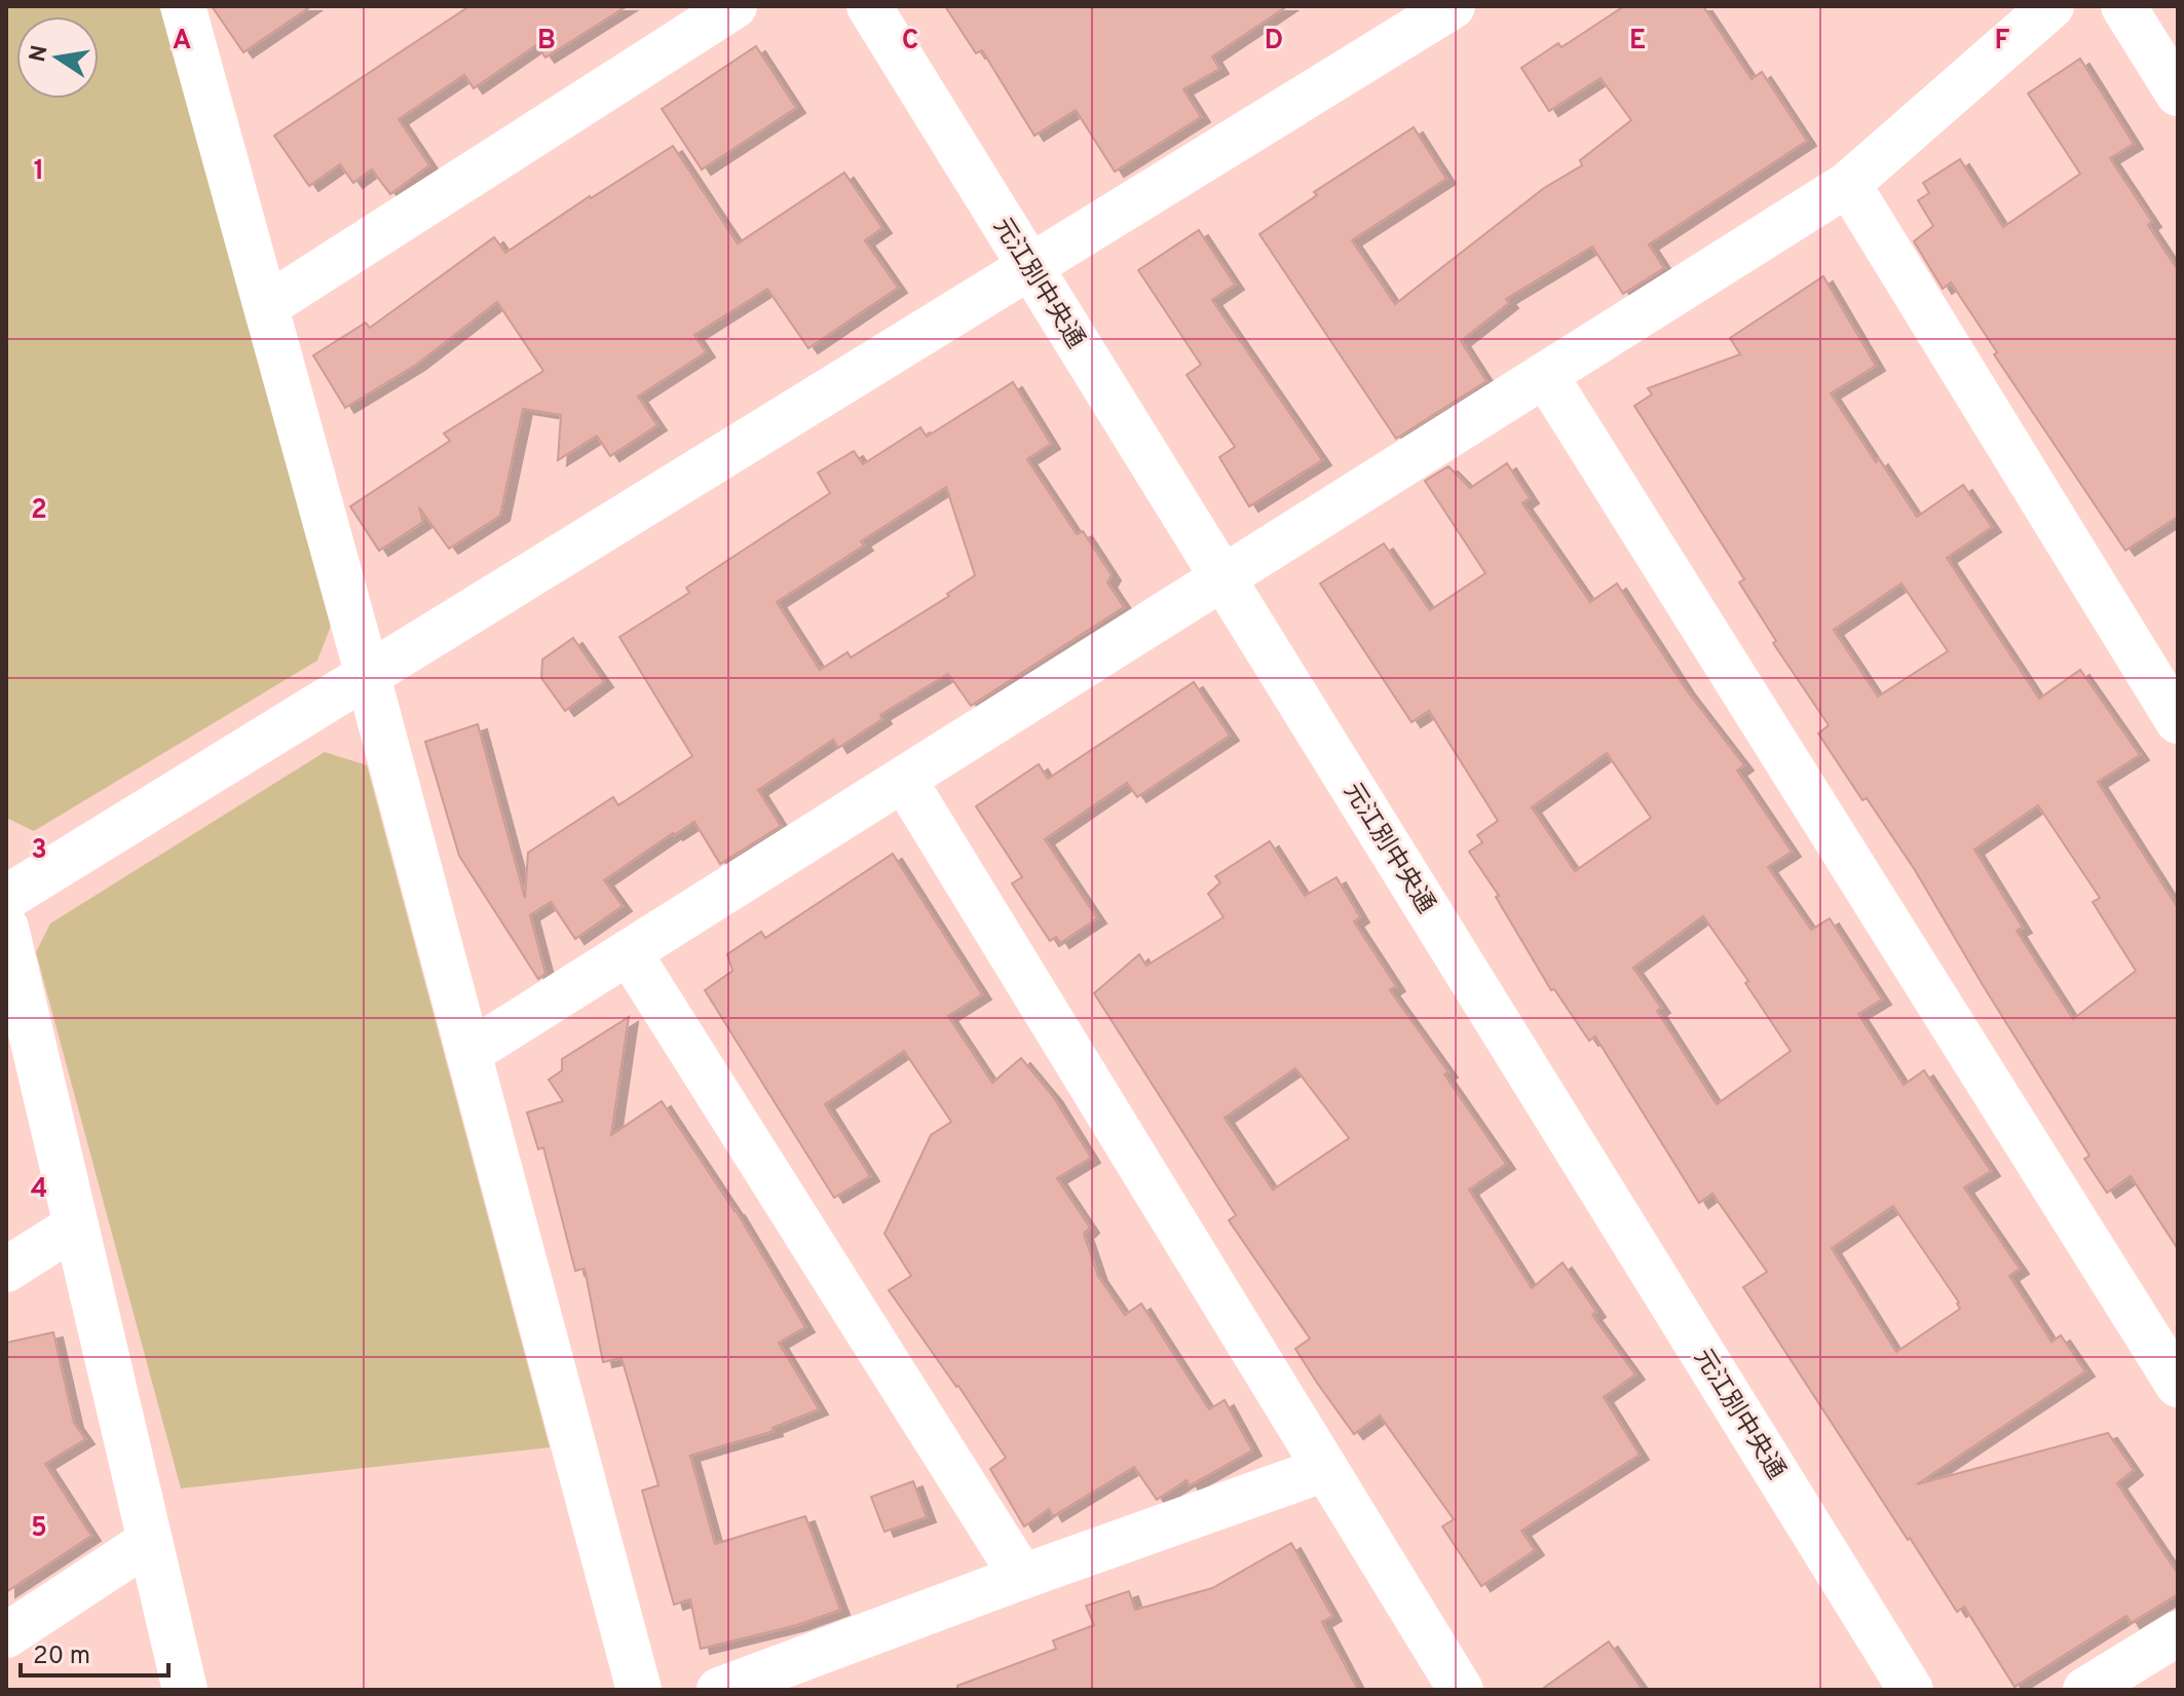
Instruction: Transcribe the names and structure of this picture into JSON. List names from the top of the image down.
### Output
{
  "streets": {
    "street": ["元江別中央通"]
  },
  "scale_bar": "20 m",
  "north": "left",
  "grid": {
    "columns": [
      "A",
      "B",
      "C",
      "D",
      "E",
      "F"
    ],
    "rows": [
      "1",
      "2",
      "3",
      "4",
      "5"
    ]
  }
}
